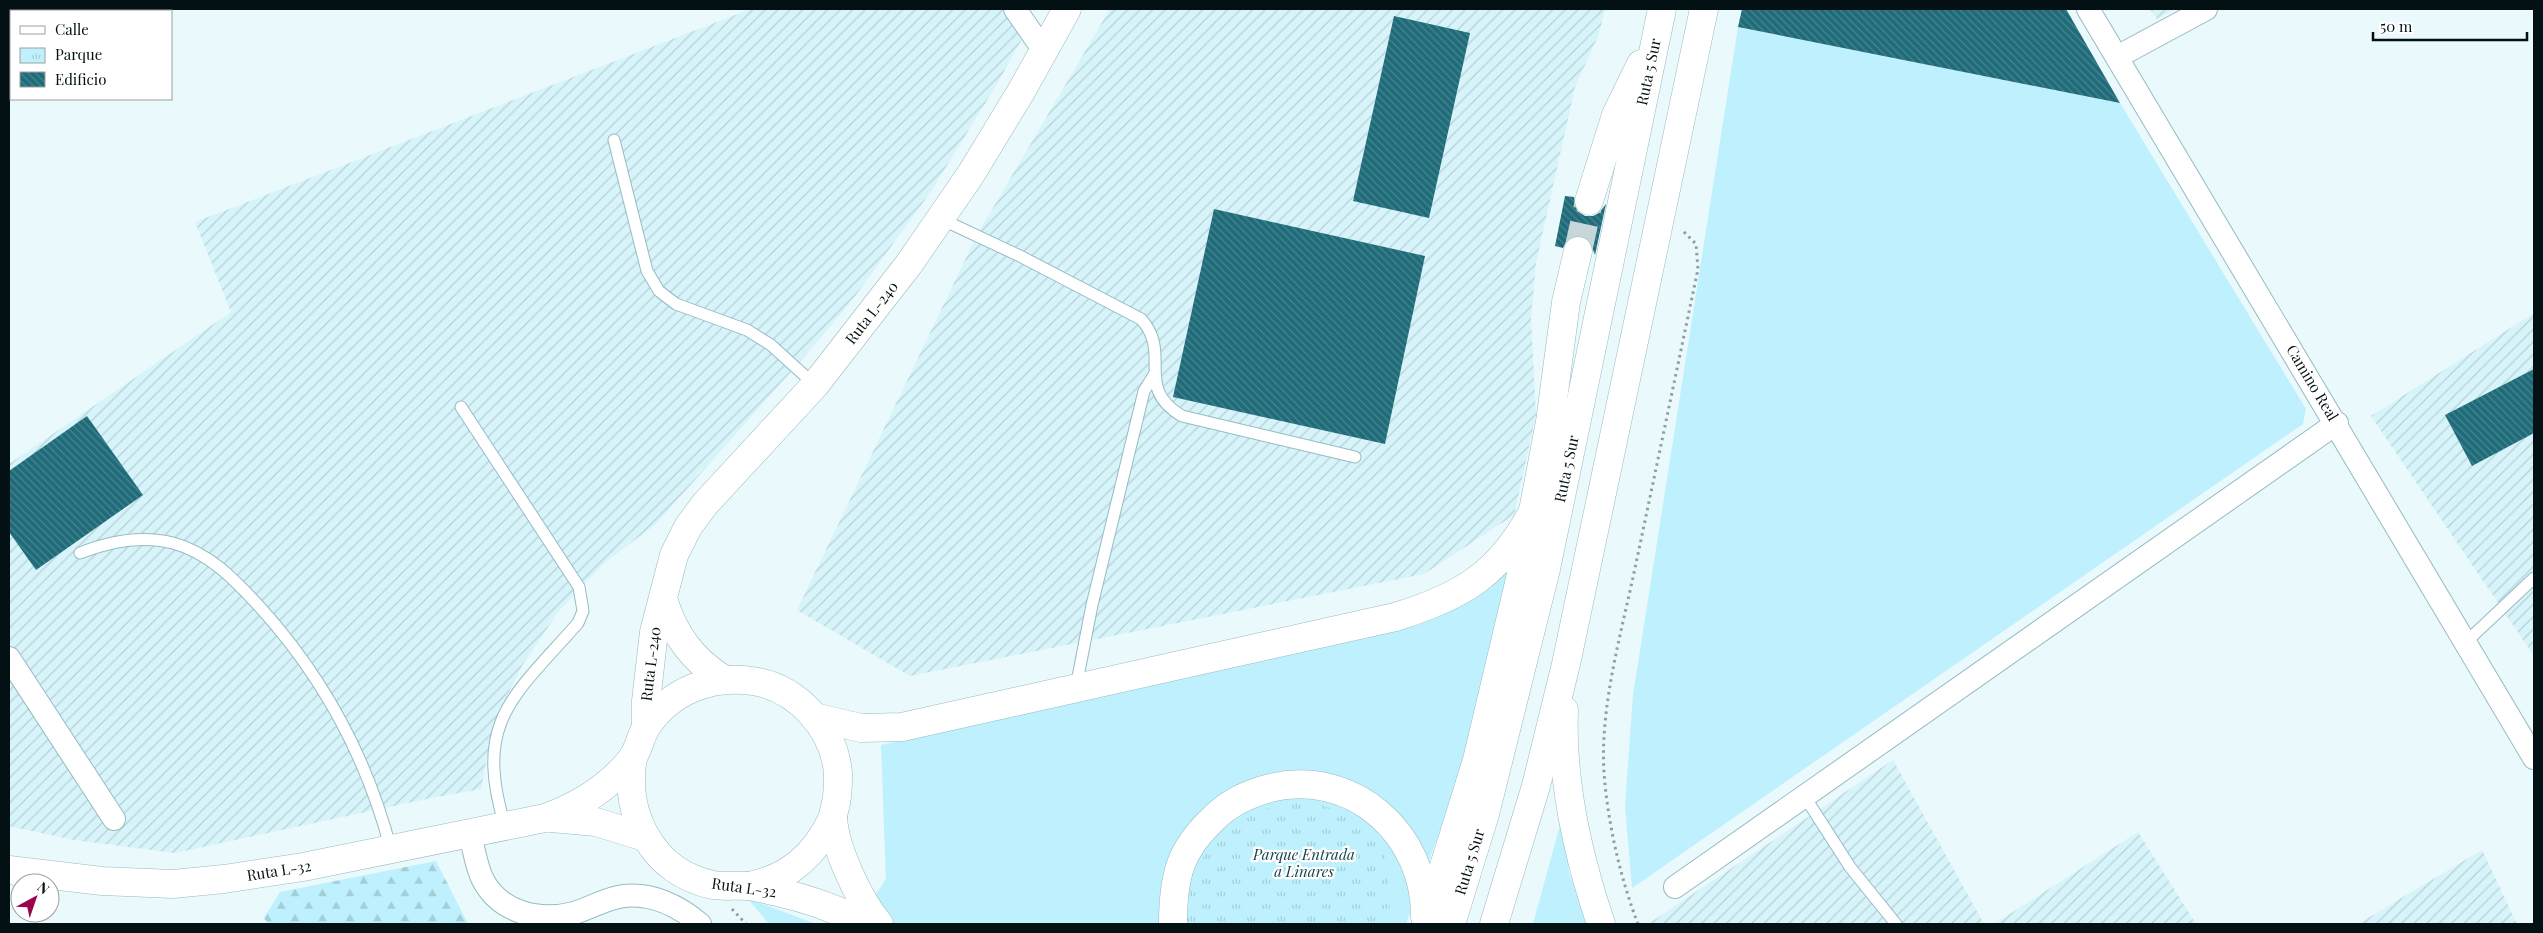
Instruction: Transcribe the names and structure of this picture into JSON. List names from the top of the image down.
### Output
{
  "streets": {
    "main road": ["Ruta 5 Sur", "Ruta L-240", "Ruta L-32"],
    "street": ["Camino Real"]
  },
  "crossings": [
    ["Ruta L-240", "Ruta L-32"]
  ],
  "parks": ["Parque Entrada a Linares"],
  "legend": ["Calle", "Parque", "Edificio"],
  "scale_bar": "50 m",
  "north": "top right"
}
